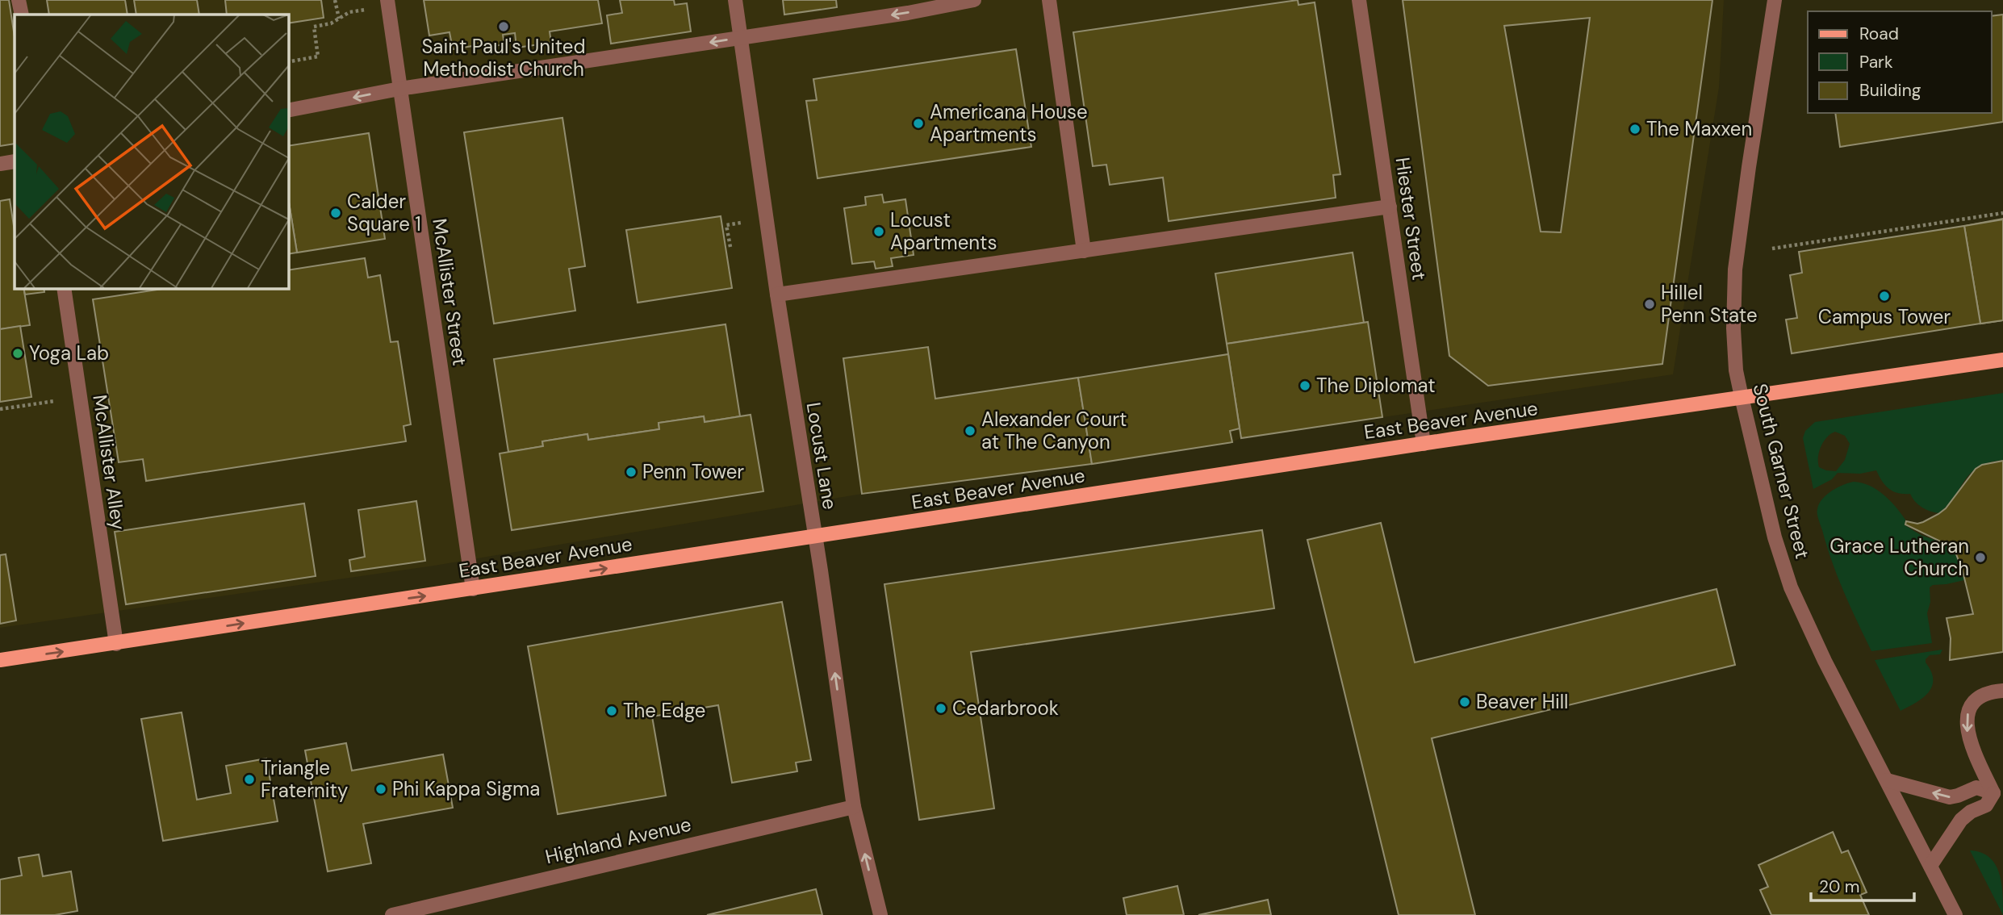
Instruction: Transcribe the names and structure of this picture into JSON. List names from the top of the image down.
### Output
{
  "streets": {
    "main road": ["East Beaver Avenue"],
    "street": [
      "Hiester Street",
      "McAllister Street",
      "Locust Lane",
      "McAllister Alley",
      "South Garner Street",
      "Highland Avenue"
    ]
  },
  "crossings": [
    ["Hiester Street", "East Beaver Avenue"],
    ["McAllister Street", "East Beaver Avenue"],
    ["East Beaver Avenue", "Locust Lane"],
    ["East Beaver Avenue", "McAllister Alley"],
    ["East Beaver Avenue", "South Garner Street"],
    ["Locust Lane", "Highland Avenue"]
  ],
  "one_way": ["East Beaver Avenue", "Locust Lane"],
  "places": [
    "Saint Paul's United Methodist Church",
    "Americana House Apartments",
    "The Maxxen",
    "Calder Square 1",
    "Locust Apartments",
    "Campus Tower",
    "Hillel Penn State",
    "Yoga Lab",
    "The Diplomat",
    "Alexander Court at The Canyon",
    "Penn Tower",
    "Grace Lutheran Church",
    "Beaver Hill",
    "Cedarbrook",
    "The Edge",
    "Triangle Fraternity",
    "Phi Kappa Sigma"
  ],
  "legend": ["Road", "Park", "Building"],
  "scale_bar": "20 m"
}
